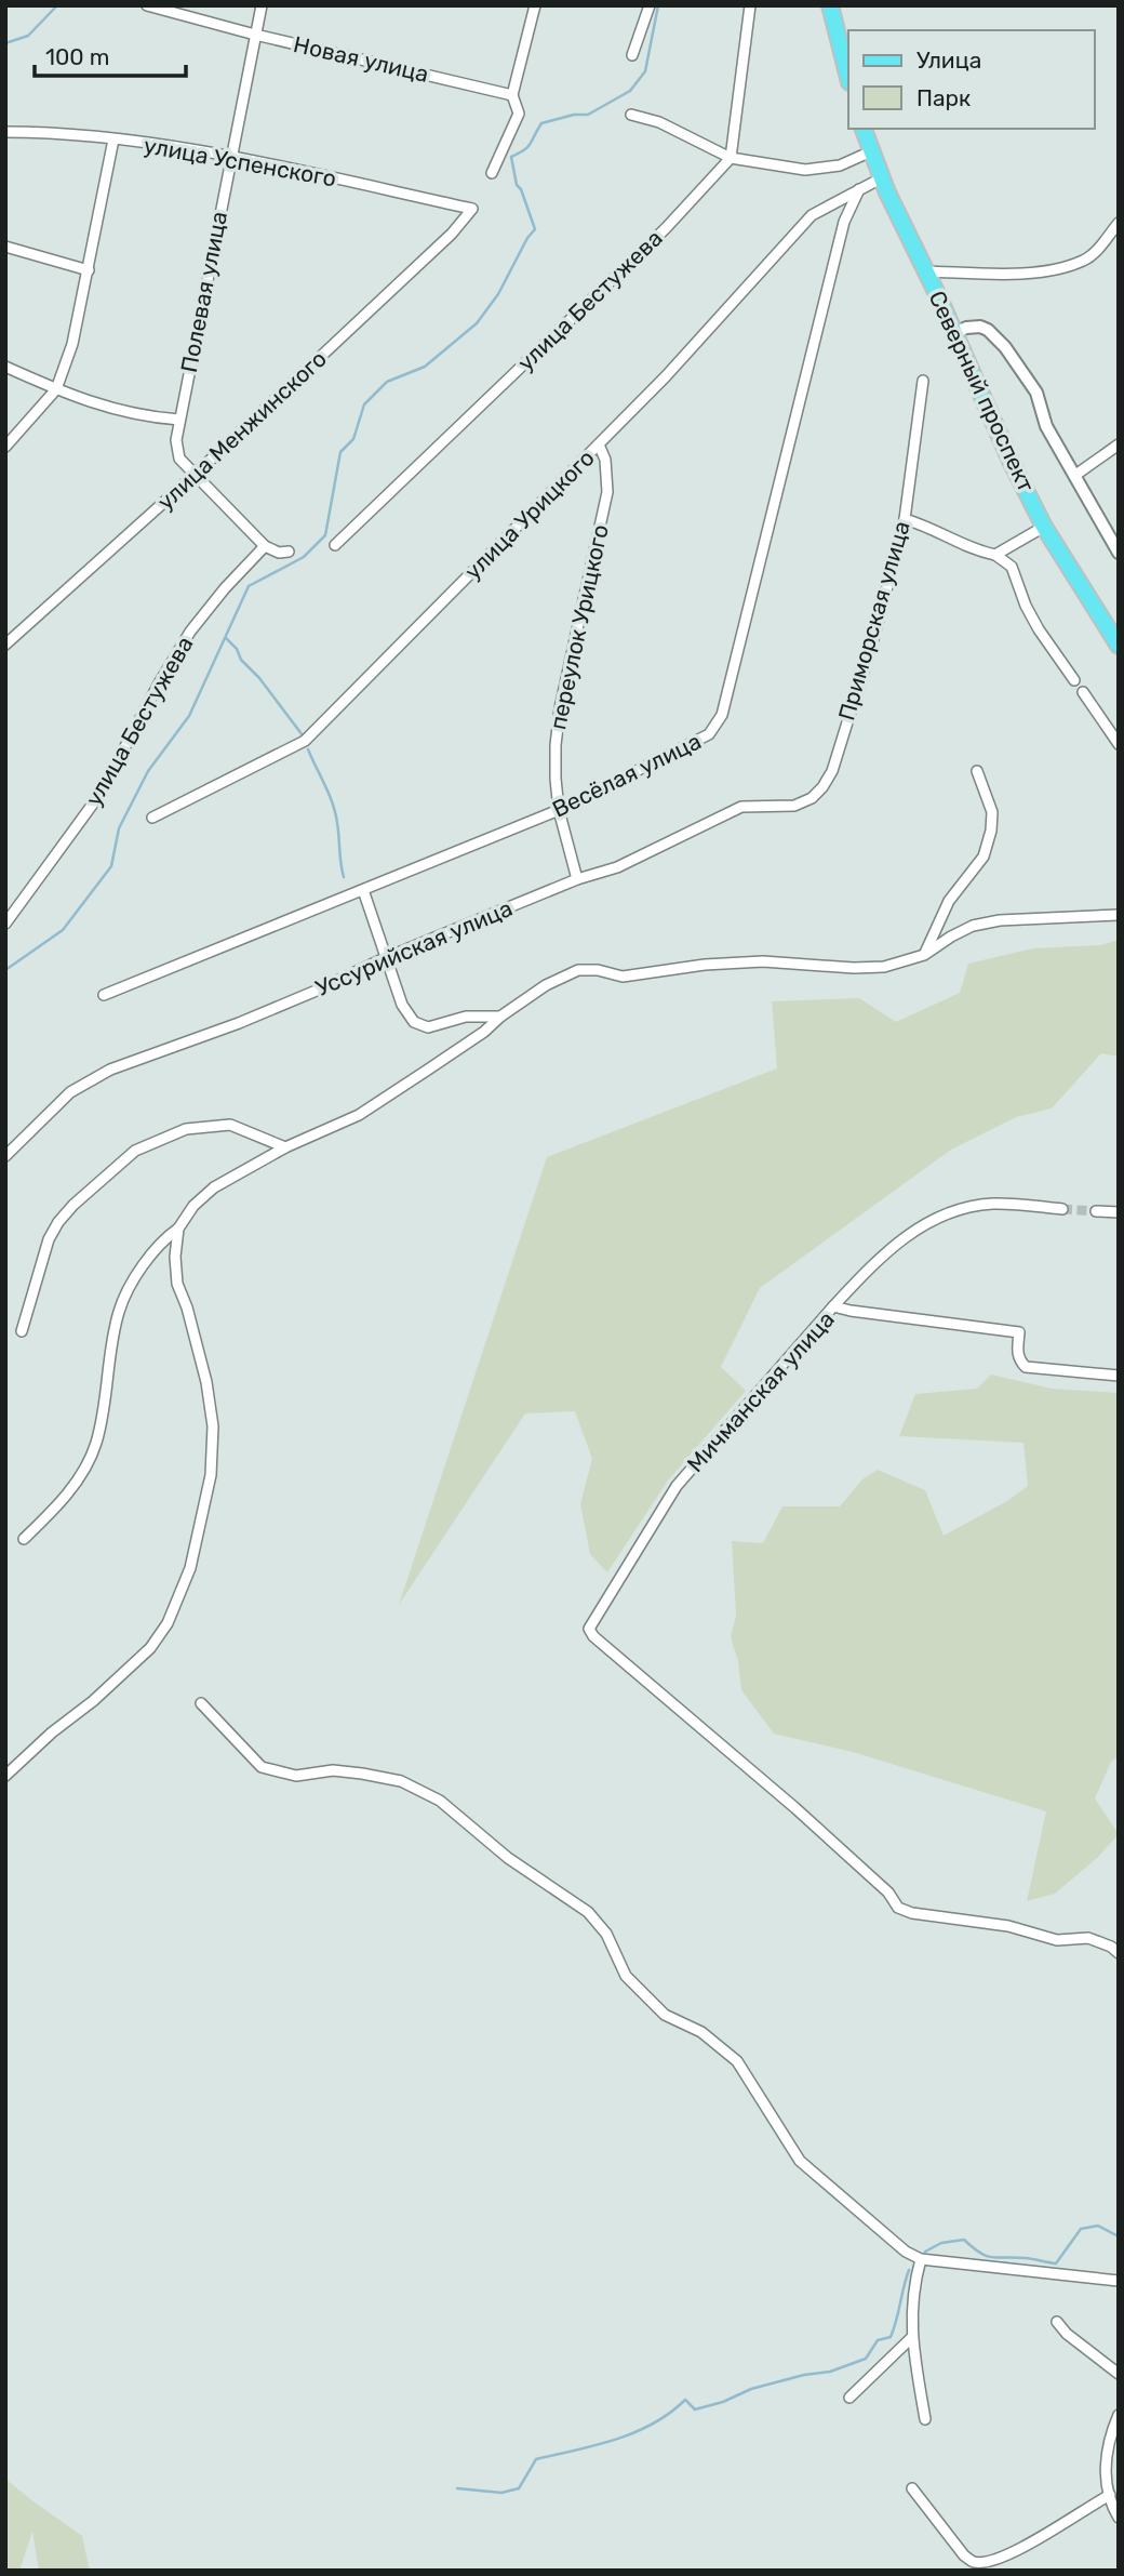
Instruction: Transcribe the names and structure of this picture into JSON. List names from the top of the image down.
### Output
{
  "streets": {
    "main road": ["Северный проспект"],
    "street": [
      "Новая улица",
      "улица Успенского",
      "Полевая улица",
      "улица Бестужева",
      "улица Менжинского",
      "улица Урицкого",
      "Приморская улица",
      "переулок Урицкого",
      "Весёлая улица",
      "Уссурийская улица",
      "Мичманская улица"
    ]
  },
  "crossings": [
    ["Новая улица", "Полевая улица"],
    ["улица Успенского", "Полевая улица"],
    ["улица Успенского", "улица Менжинского"],
    ["Полевая улица", "улица Бестужева"],
    ["Полевая улица", "улица Менжинского"],
    ["Северный проспект", "улица Урицкого"],
    ["улица Урицкого", "переулок Урицкого"],
    ["улица Урицкого", "Весёлая улица"],
    ["Приморская улица", "Уссурийская улица"],
    ["переулок Урицкого", "Весёлая улица"],
    ["переулок Урицкого", "Уссурийская улица"]
  ],
  "legend": ["Улица", "Парк"],
  "scale_bar": "100 m"
}
